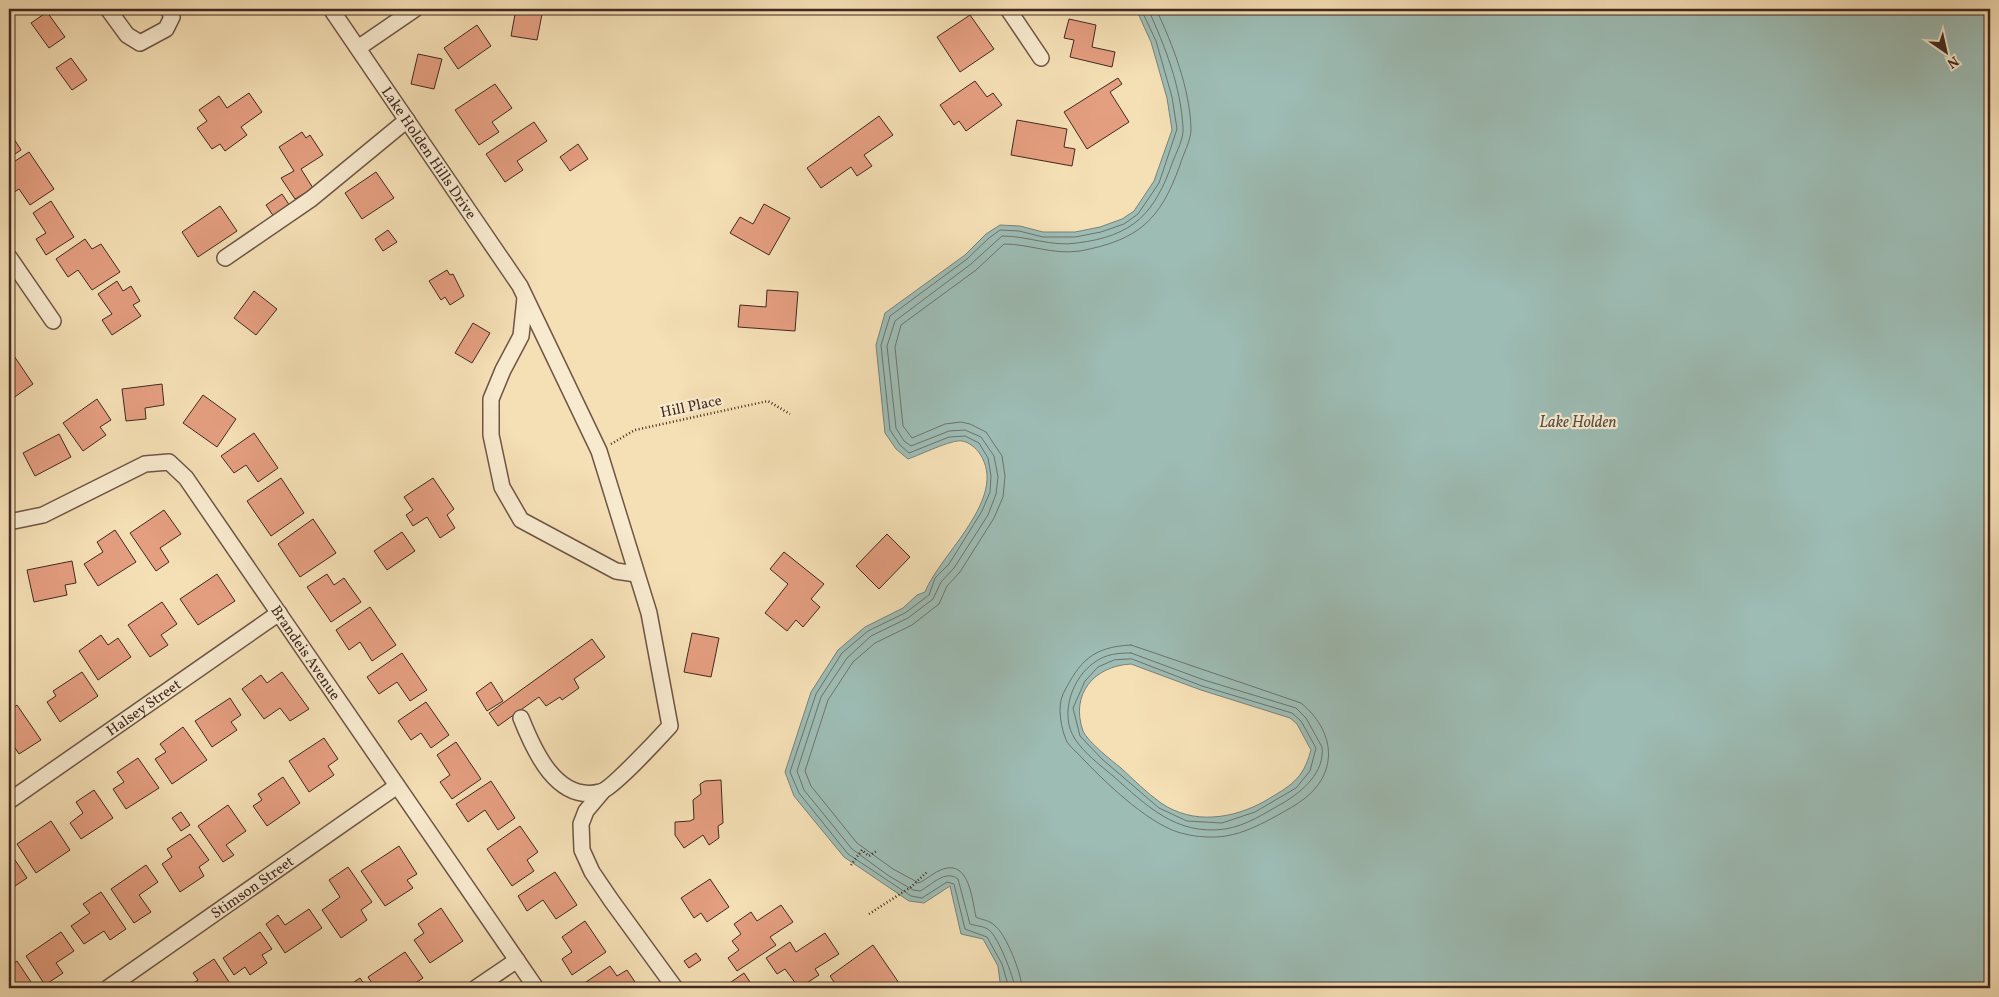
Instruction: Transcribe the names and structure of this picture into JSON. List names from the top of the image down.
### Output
{
  "streets": {
    "street": [
      "Lake Holden Hills Drive",
      "Brandeis Avenue",
      "Halsey Street",
      "Stimson Street"
    ],
    "path": ["Hill Place"]
  },
  "crossings": [
    ["Lake Holden Hills Drive", "Hill Place"],
    ["Brandeis Avenue", "Halsey Street"],
    ["Brandeis Avenue", "Stimson Street"]
  ],
  "water": ["Lake Holden"],
  "north": "bottom right"
}
